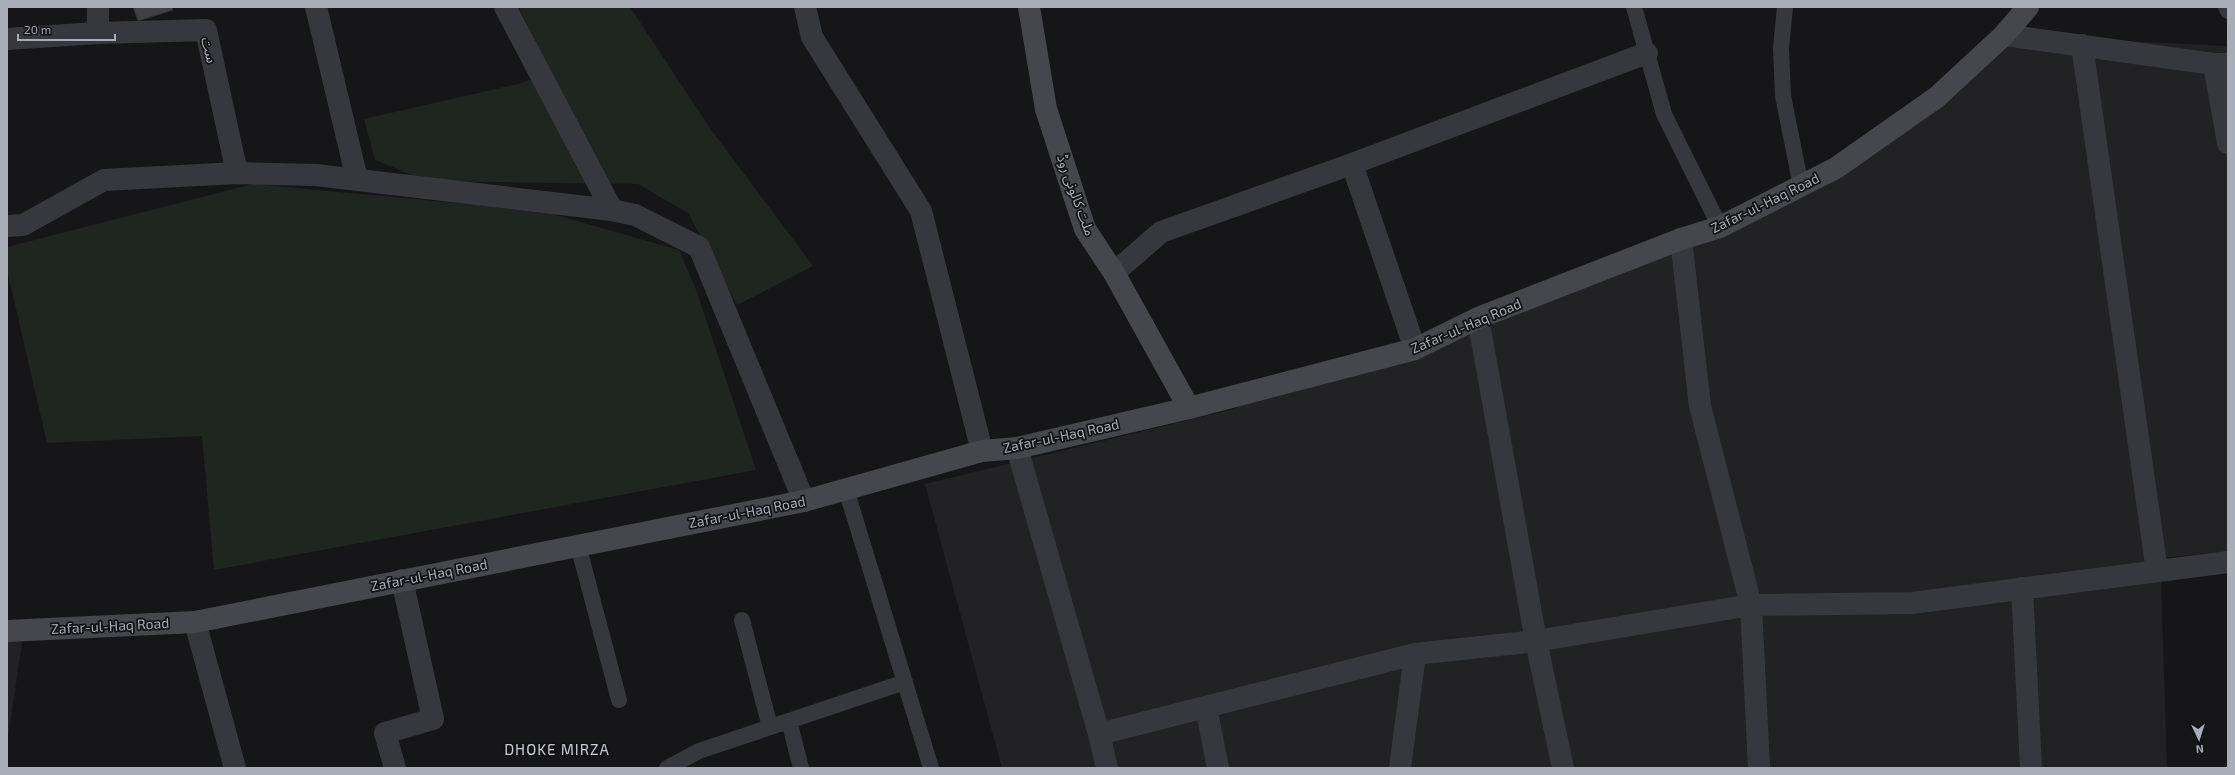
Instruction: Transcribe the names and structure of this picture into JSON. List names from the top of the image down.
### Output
{
  "streets": {
    "street": ["ست", "ملت کالونی روڈ", "Zafar-ul-Haq Road"]
  },
  "crossings": [
    ["ملت کالونی روڈ", "Zafar-ul-Haq Road"]
  ],
  "districts": ["DHOKE MIRZA"],
  "scale_bar": "20 m",
  "north": "bottom"
}
